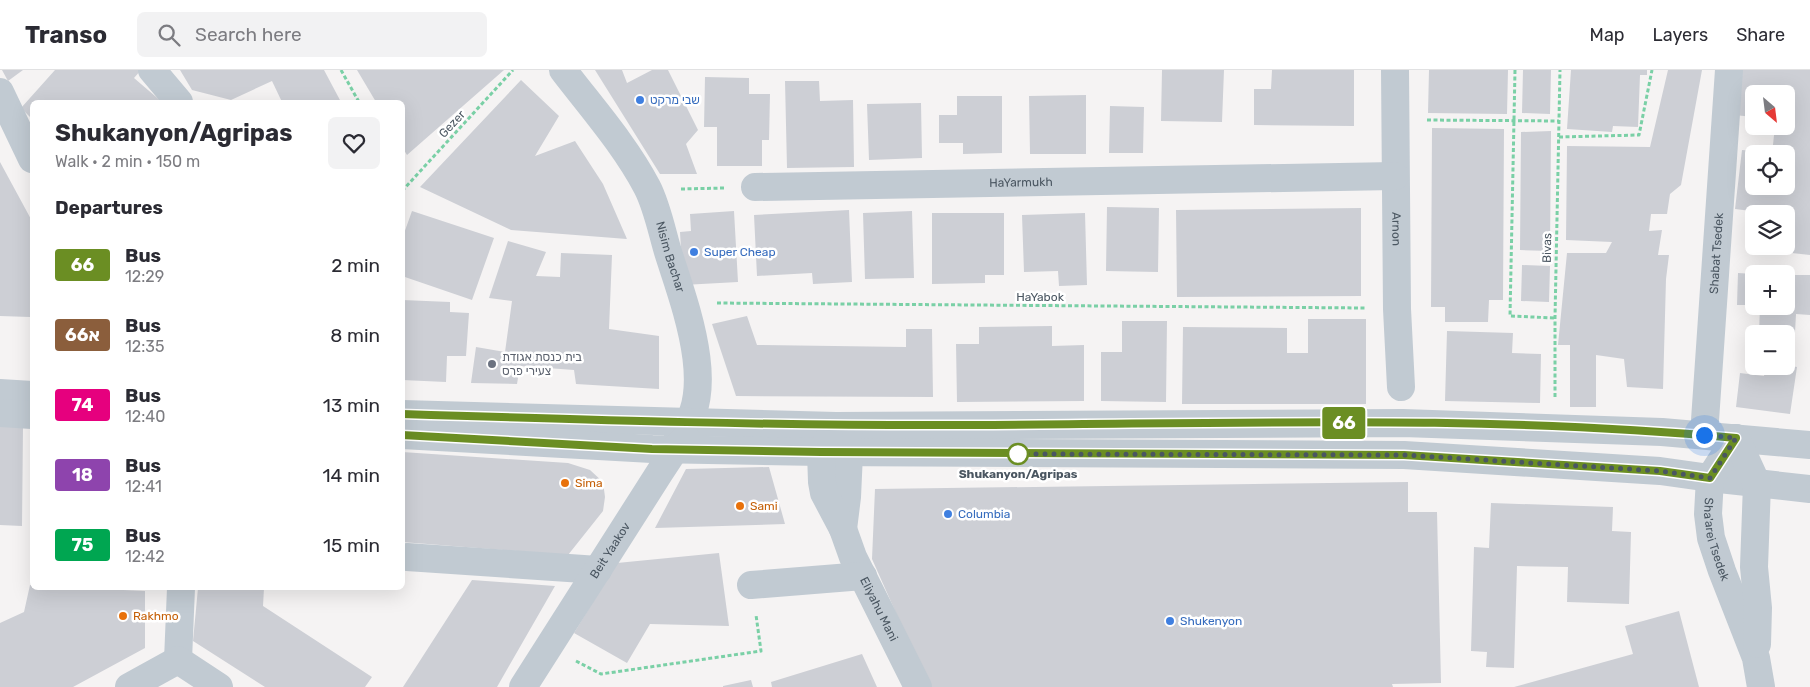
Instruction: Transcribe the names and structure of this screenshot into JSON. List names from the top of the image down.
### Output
{
  "streets": {
    "street": [
      "HaYarmukh",
      "Arnon",
      "Shabat Tsedek",
      "Nisim Bachar",
      "Sha'arei Tsedek",
      "Beit Yaakov",
      "Eliyahu Mani"
    ],
    "path": ["Gezer", "Bivas", "HaYabok"]
  },
  "crossings": [
    ["HaYarmukh", "Arnon"],
    ["Arnon", "HaYabok"],
    ["Nisim Bachar", "HaYabok"],
    ["Nisim Bachar", "Beit Yaakov"]
  ],
  "places": [
    "שבי מרקט",
    "Super Cheap",
    "בית כנסת אגודת צעירי פרס",
    "Shukanyon/Agripas",
    "Sima",
    "Sami",
    "Columbia",
    "Rakhmo",
    "Shukenyon"
  ],
  "lines": ["bus line 66"],
  "north": "bottom right",
  "page": {
    "header": "Transo",
    "search": "Search here",
    "nav": ["Map", "Layers", "Share"],
    "on_map": "66",
    "map_buttons": ["+", "−"],
    "heading": [
      ["Shukanyon/Agripas", "Walk · 2 min · 150 m"],
      "Departures"
    ],
    "list": [
      {
        "mark": "66",
        "name": "Bus",
        "note": "12:29",
        "value": "2 min"
      },
      {
        "mark": "66א",
        "name": "Bus",
        "note": "12:35",
        "value": "8 min"
      },
      {
        "mark": "74",
        "name": "Bus",
        "note": "12:40",
        "value": "13 min"
      },
      {
        "mark": "18",
        "name": "Bus",
        "note": "12:41",
        "value": "14 min"
      },
      {
        "mark": "75",
        "name": "Bus",
        "note": "12:42",
        "value": "15 min"
      }
    ]
  }
}
